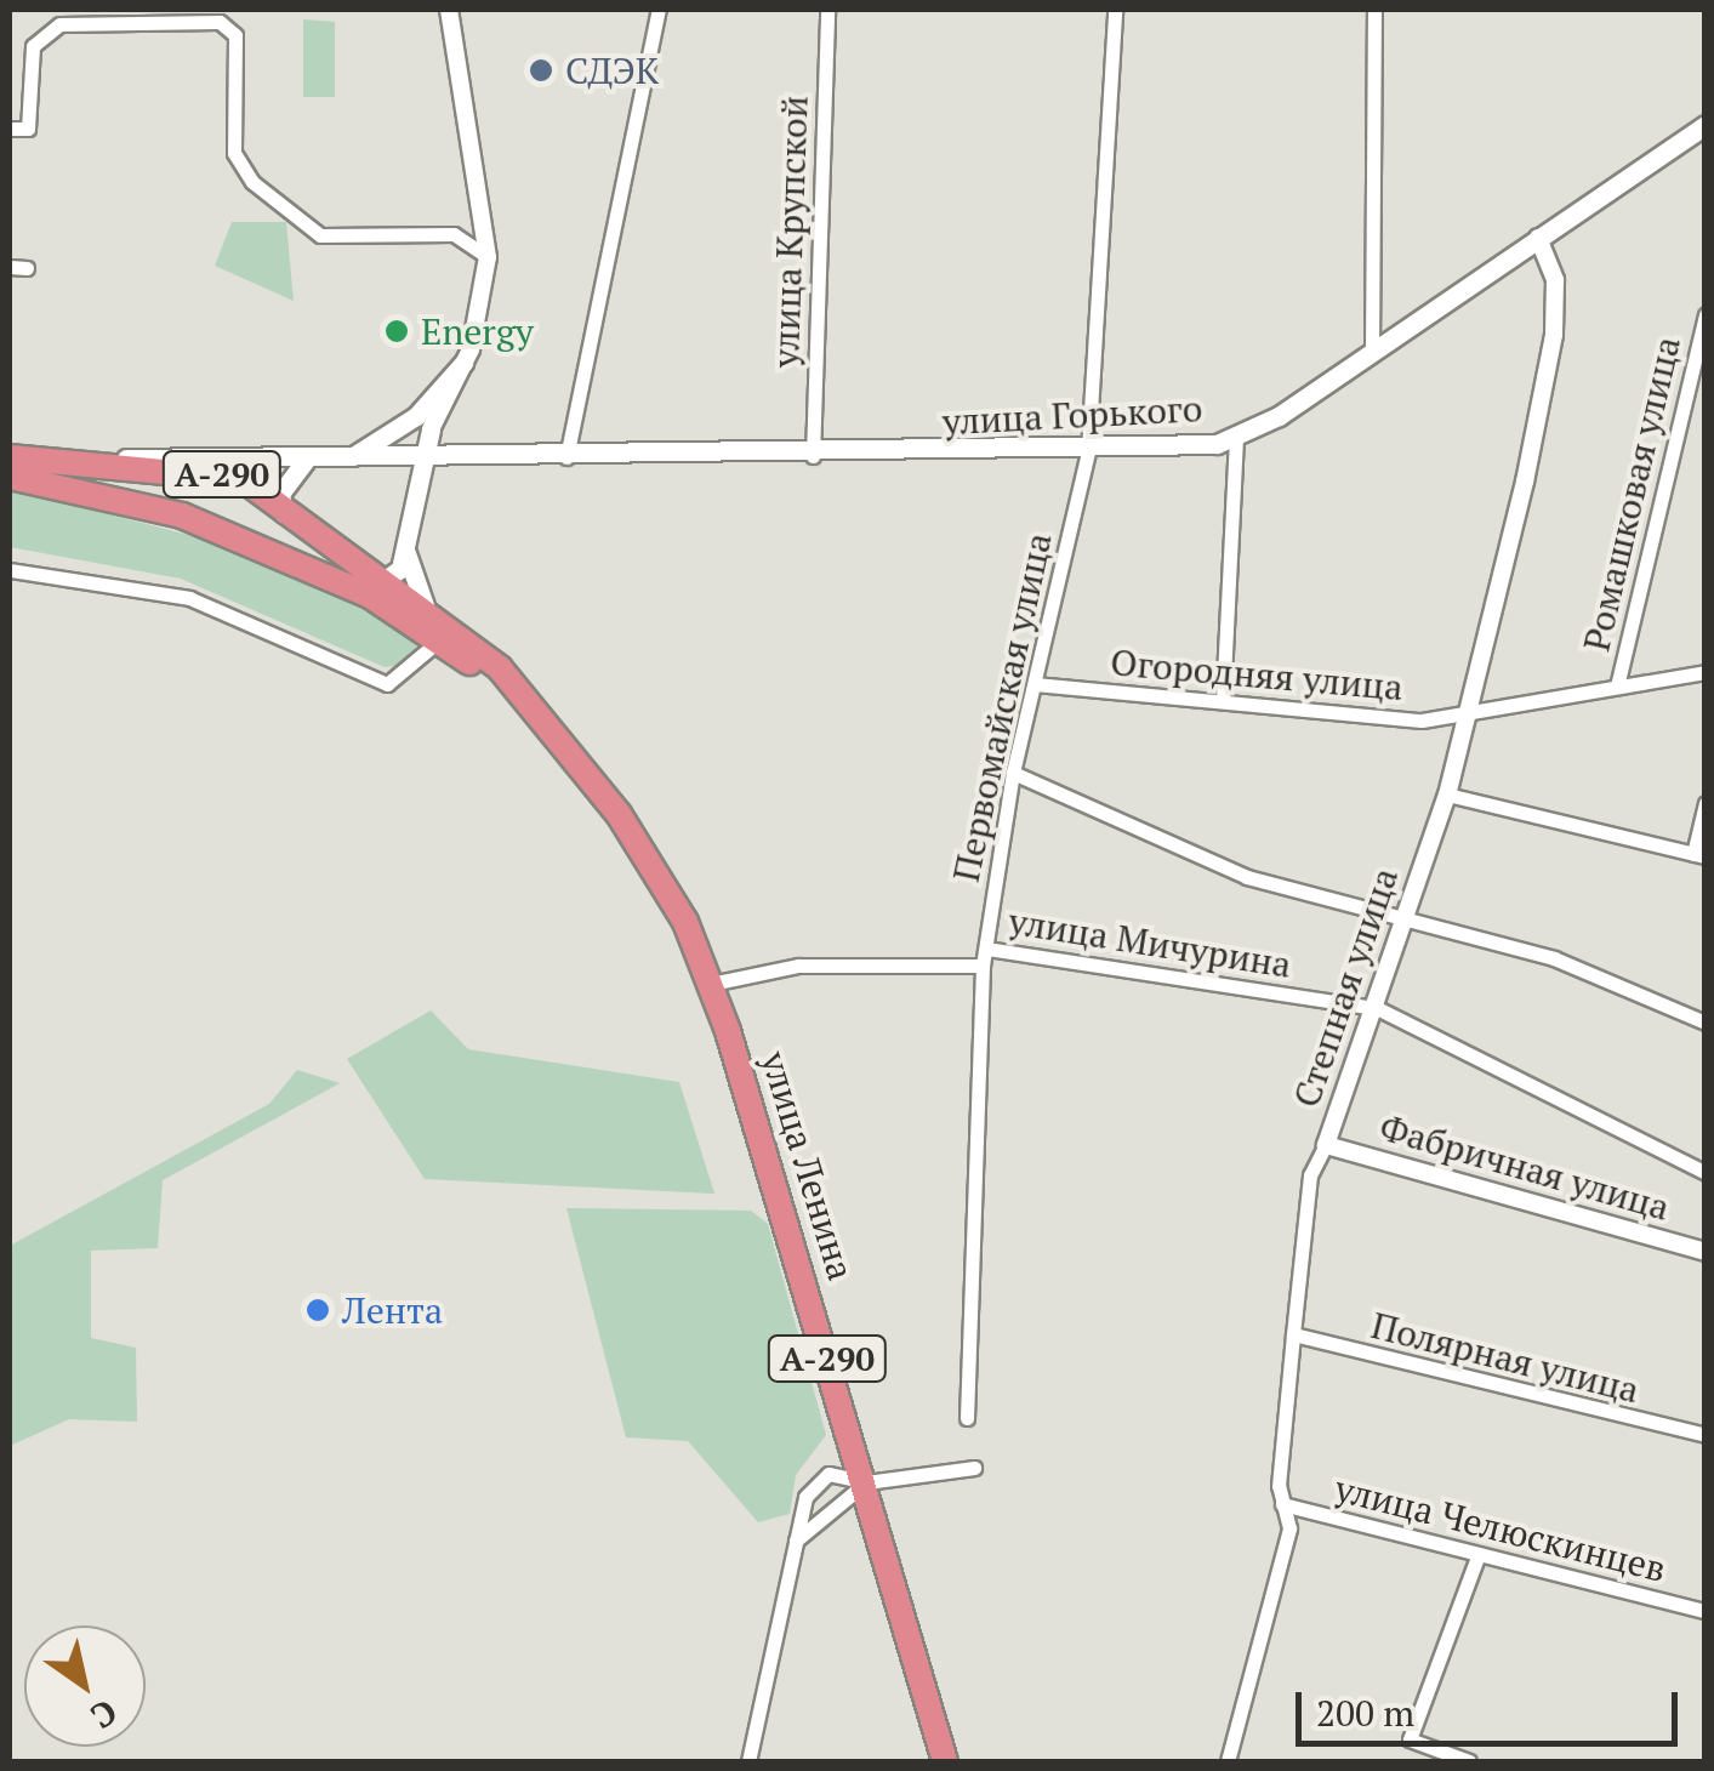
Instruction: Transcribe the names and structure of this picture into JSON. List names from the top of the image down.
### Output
{
  "streets": {
    "highway": ["А-290", "улица Ленина"],
    "main road": ["улица Горького"],
    "street": [
      "улица Крупской",
      "Ромашковая улица",
      "Огородняя улица",
      "Первомайская улица",
      "улица Мичурина",
      "Степная улица",
      "Фабричная улица",
      "Полярная улица",
      "улица Челюскинцев"
    ]
  },
  "crossings": [
    ["улица Крупской", "улица Горького"],
    ["улица Горького", "Первомайская улица"],
    ["улица Горького", "Степная улица"],
    ["А-290", "улица Ленина"],
    ["Ромашковая улица", "Огородняя улица"],
    ["Огородняя улица", "Первомайская улица"],
    ["Огородняя улица", "Степная улица"],
    ["Первомайская улица", "улица Мичурина"],
    ["улица Мичурина", "Степная улица"],
    ["улица Мичурина", "улица Ленина"],
    ["Степная улица", "Фабричная улица"],
    ["Степная улица", "Полярная улица"],
    ["Степная улица", "улица Челюскинцев"]
  ],
  "places": ["СДЭК", "Energy", "Лента"],
  "scale_bar": "200 m",
  "north": "bottom right"
}
